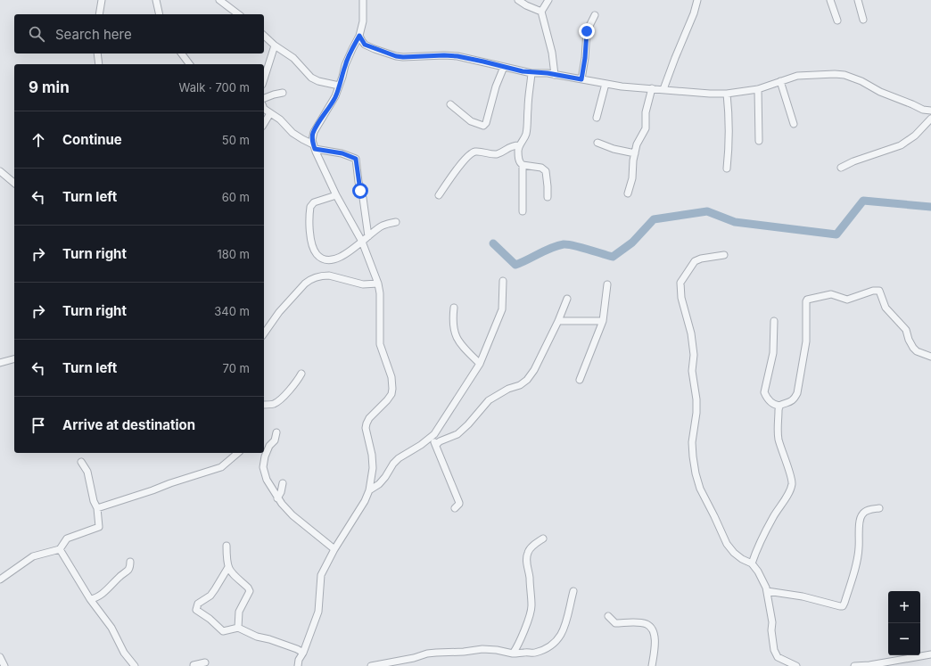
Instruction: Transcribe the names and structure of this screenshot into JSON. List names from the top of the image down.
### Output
{
  "page": {
    "search": "Search here",
    "heading": ["9 min", "Walk · 700 m"],
    "list": [
      ["Continue", "50 m"],
      ["Turn left", "60 m"],
      ["Turn right", "180 m"],
      ["Turn right", "340 m"],
      ["Turn left", "70 m"],
      "Arrive at destination"
    ],
    "map_buttons": ["+", "−"]
  }
}
